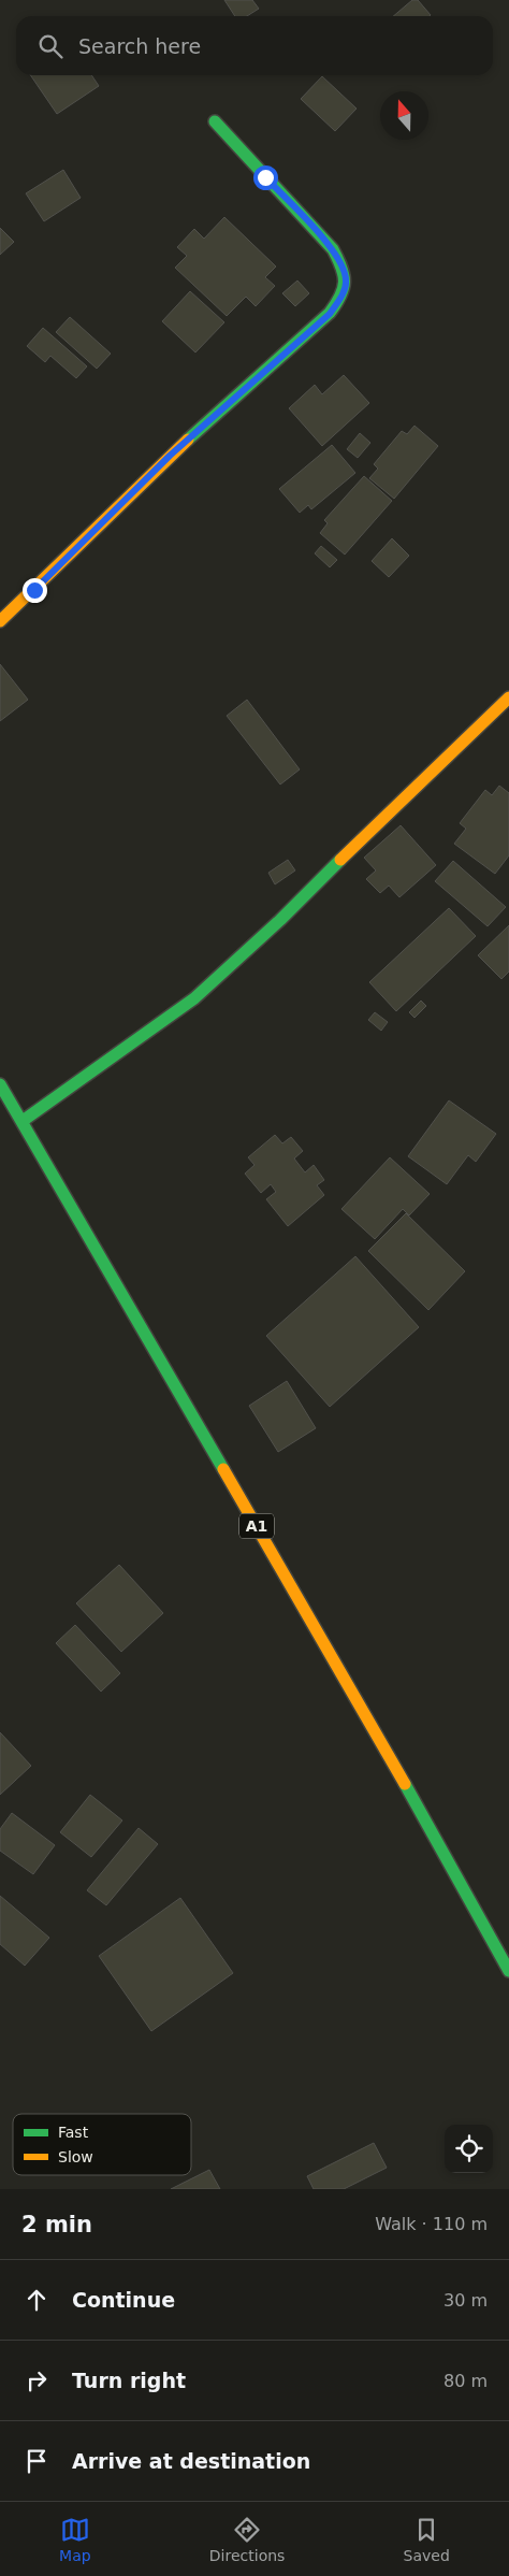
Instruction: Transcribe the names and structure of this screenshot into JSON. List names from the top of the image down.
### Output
{
  "streets": {
    "main road": ["A1"]
  },
  "legend": ["Fast", "Slow"],
  "north": "top",
  "page": {
    "search": "Search here",
    "heading": ["2 min", "Walk · 110 m"],
    "list": [
      ["Continue", "30 m"],
      ["Turn right", "80 m"],
      "Arrive at destination"
    ],
    "nav": ["Map", "Directions", "Saved"]
  }
}
